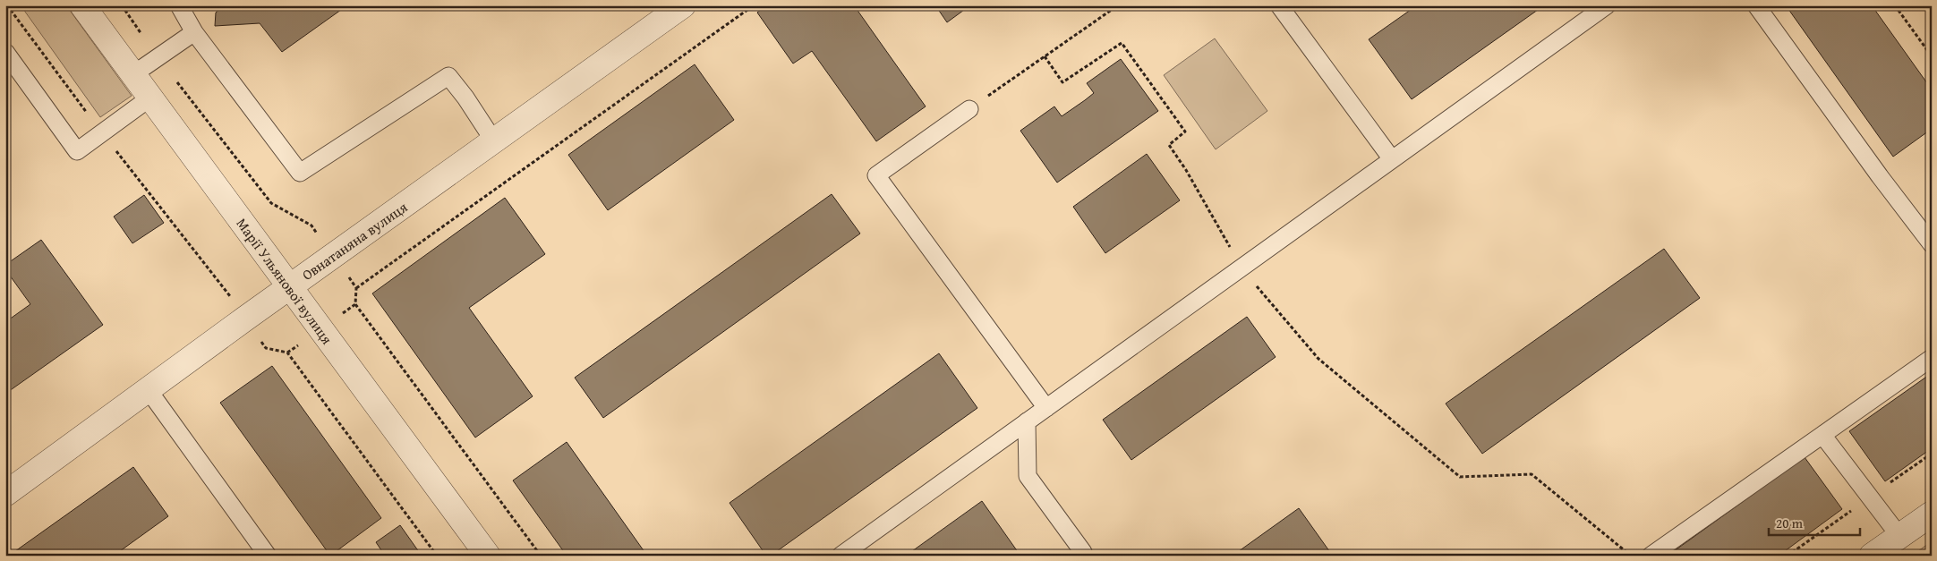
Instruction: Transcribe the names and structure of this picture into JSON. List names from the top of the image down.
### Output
{
  "streets": {
    "street": ["Овнатаняна вулиця", "Марії Ульянової вулиця"]
  },
  "crossings": [
    ["Овнатаняна вулиця", "Марії Ульянової вулиця"]
  ],
  "scale_bar": "20 m"
}
